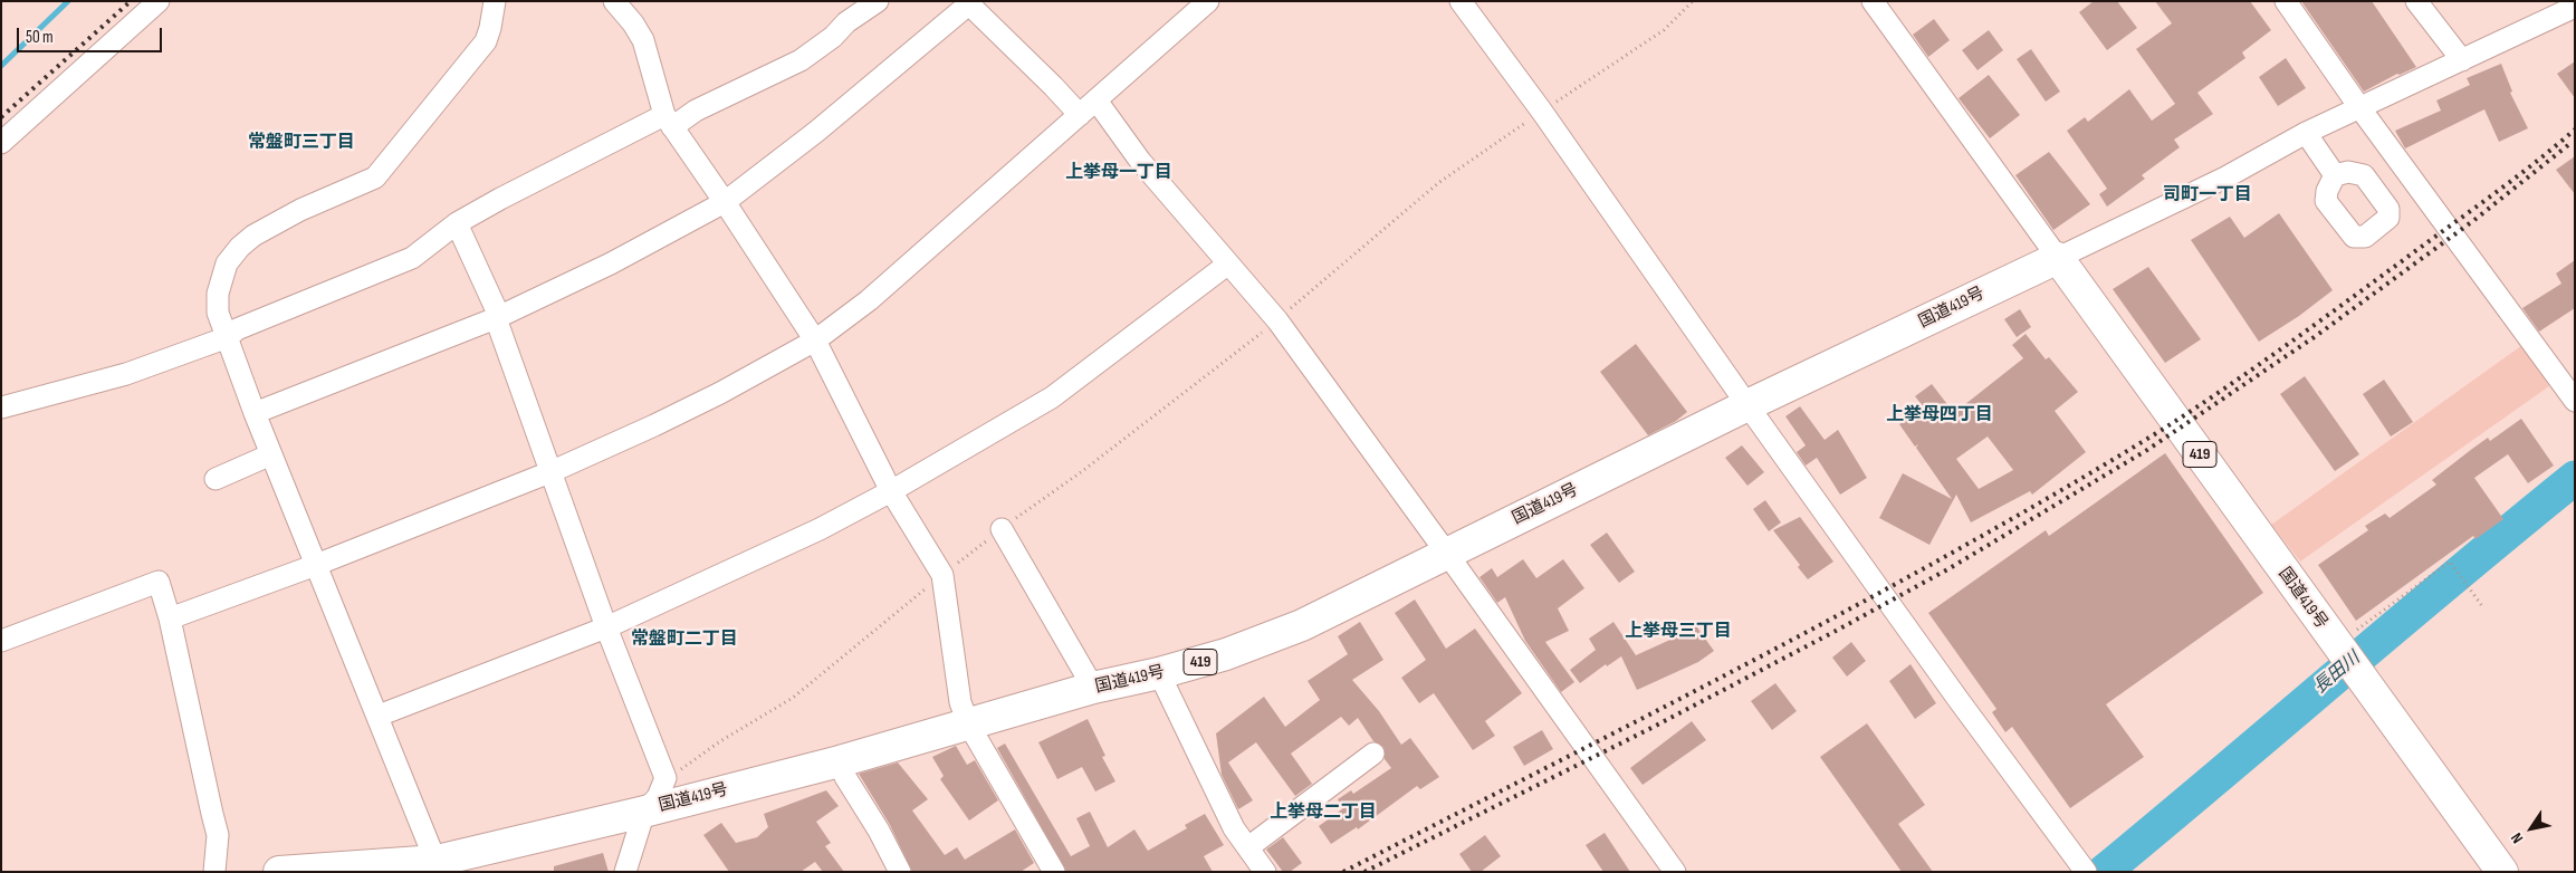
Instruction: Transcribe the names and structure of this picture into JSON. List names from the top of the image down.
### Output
{
  "streets": {
    "highway": ["国道419号", "419"]
  },
  "districts": [
    "常盤町三丁目",
    "上挙母一丁目",
    "司町一丁目",
    "上挙母四丁目",
    "上挙母三丁目",
    "常盤町二丁目",
    "上挙母二丁目"
  ],
  "water": ["長田川"],
  "scale_bar": "50 m",
  "north": "bottom left"
}
